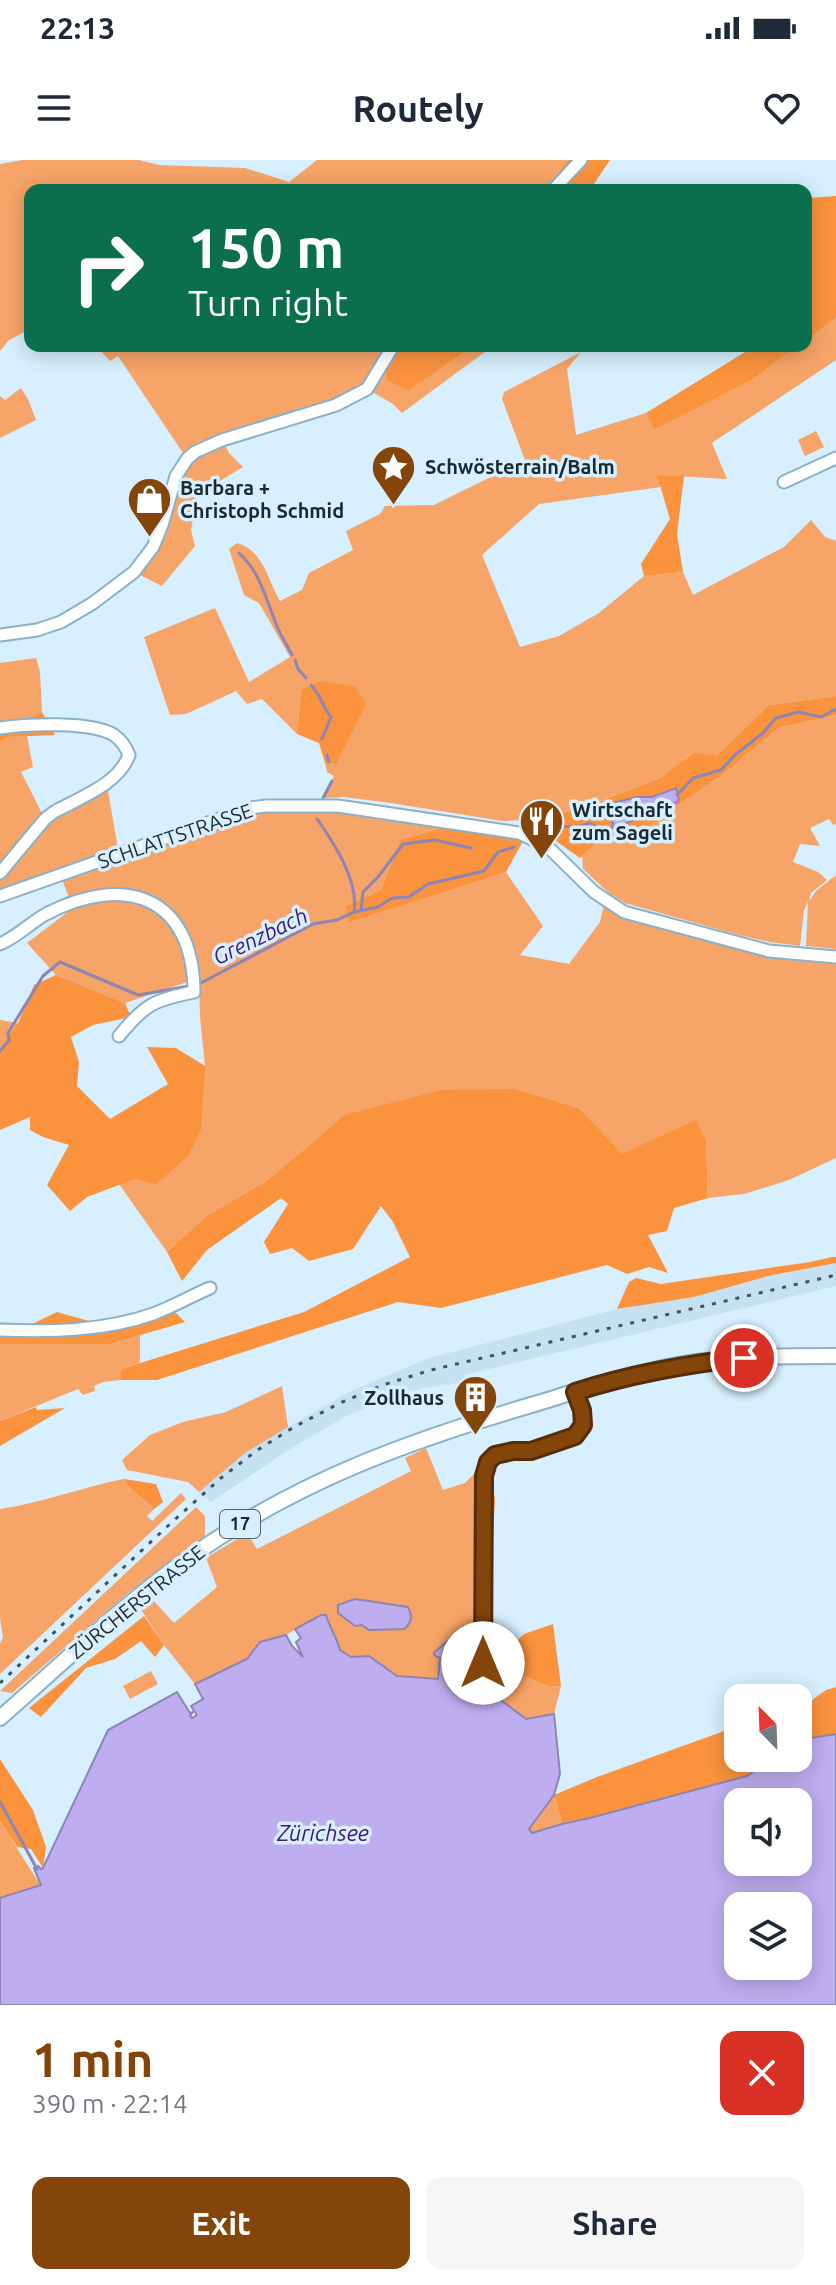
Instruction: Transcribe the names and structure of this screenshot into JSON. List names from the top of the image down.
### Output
{
  "streets": {
    "main road": ["17", "ZÜRCHERSTRASSE"],
    "street": ["SCHLATTSTRASSE"]
  },
  "water": ["Grenzbach", "Zürichsee"],
  "places": {
    "place": ["Schwösterrain/Balm"],
    "shop": ["Barbara + Christoph Schmid"],
    "restaurant": ["Wirtschaft zum Sageli"],
    "building": ["Zollhaus"]
  },
  "north": "top left",
  "page": {
    "status": "22:13",
    "header": "Routely",
    "turn": ["150 m", "Turn right"],
    "heading": ["1 min", "390 m · 22:14"],
    "buttons": ["Exit", "Share"]
  }
}
